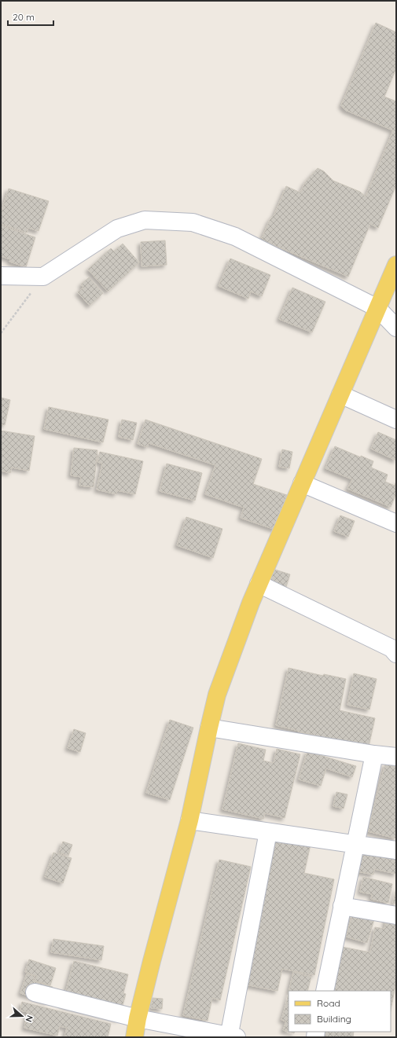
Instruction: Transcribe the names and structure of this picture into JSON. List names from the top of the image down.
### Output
{
  "legend": ["Road", "Building"],
  "scale_bar": "20 m",
  "north": "right"
}
